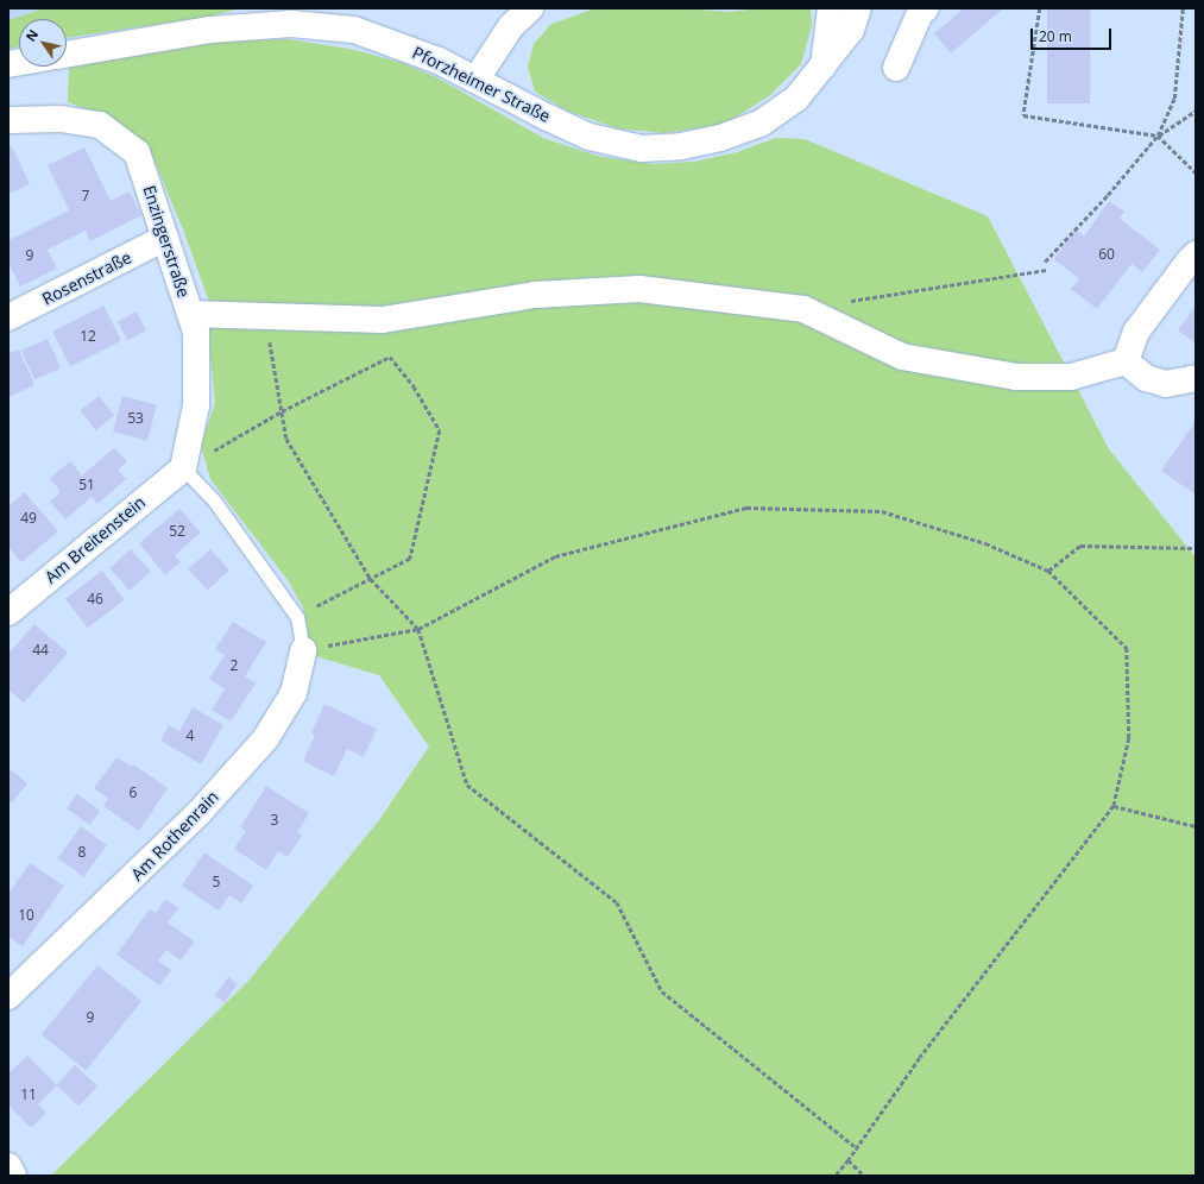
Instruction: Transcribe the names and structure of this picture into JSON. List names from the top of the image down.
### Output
{
  "streets": {
    "street": [
      "Pforzheimer Straße",
      "Enzingerstraße",
      "Rosenstraße",
      "Am Breitenstein",
      "Am Rothenrain"
    ]
  },
  "crossings": [
    ["Enzingerstraße", "Rosenstraße"],
    ["Enzingerstraße", "Am Breitenstein"]
  ],
  "house_numbers": [
    "7",
    "60",
    "9",
    "12",
    "53",
    "51",
    "49",
    "52",
    "46",
    "44",
    "2",
    "4",
    "6",
    "3",
    "8",
    "5",
    "10",
    "9",
    "11"
  ],
  "scale_bar": "20 m",
  "north": "top left"
}
